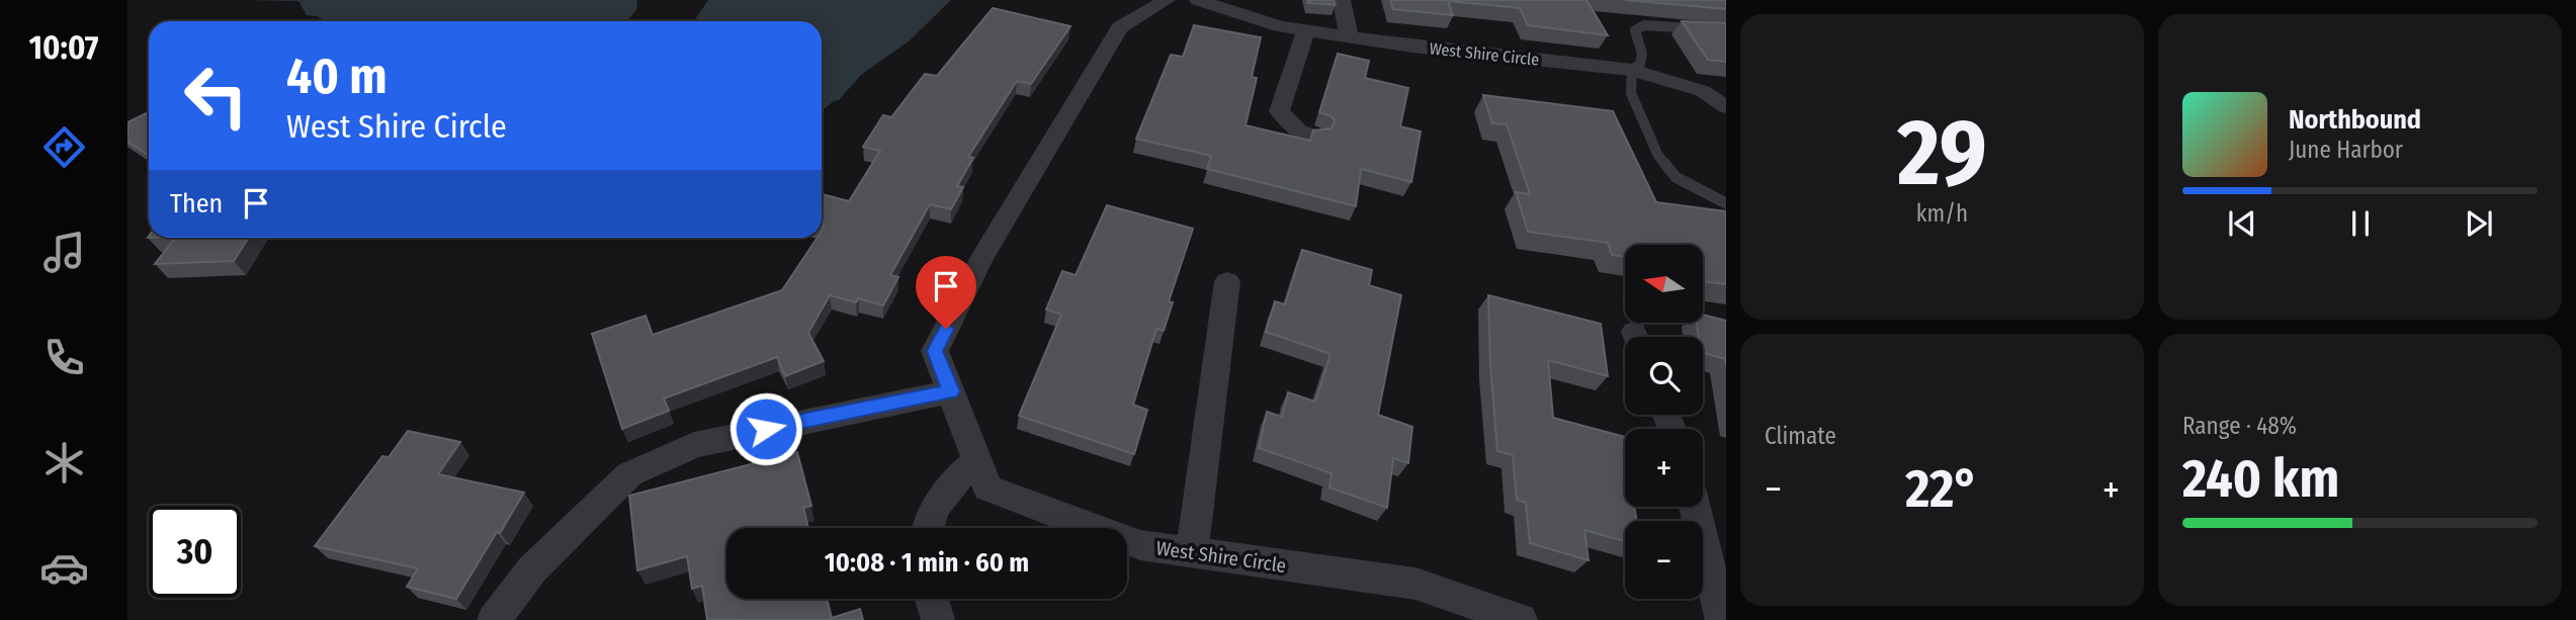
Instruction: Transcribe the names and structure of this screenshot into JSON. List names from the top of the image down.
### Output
{
  "streets": {
    "street": ["West Shire Circle"]
  },
  "north": "left",
  "page": {
    "tabs": "10:07",
    "tile": [
      ["29", "km/h"],
      "Climate",
      ["Range · 48%", "240 km"]
    ],
    "turn": ["40 m", "West Shire Circle"],
    "song": ["Northbound", "June Harbor"],
    "then": "Then",
    "map_buttons": ["+", "−"],
    "heat": ["−", "22°", "+"],
    "limit": "30",
    "trip": "10:08 · 1 min · 60 m"
  }
}
